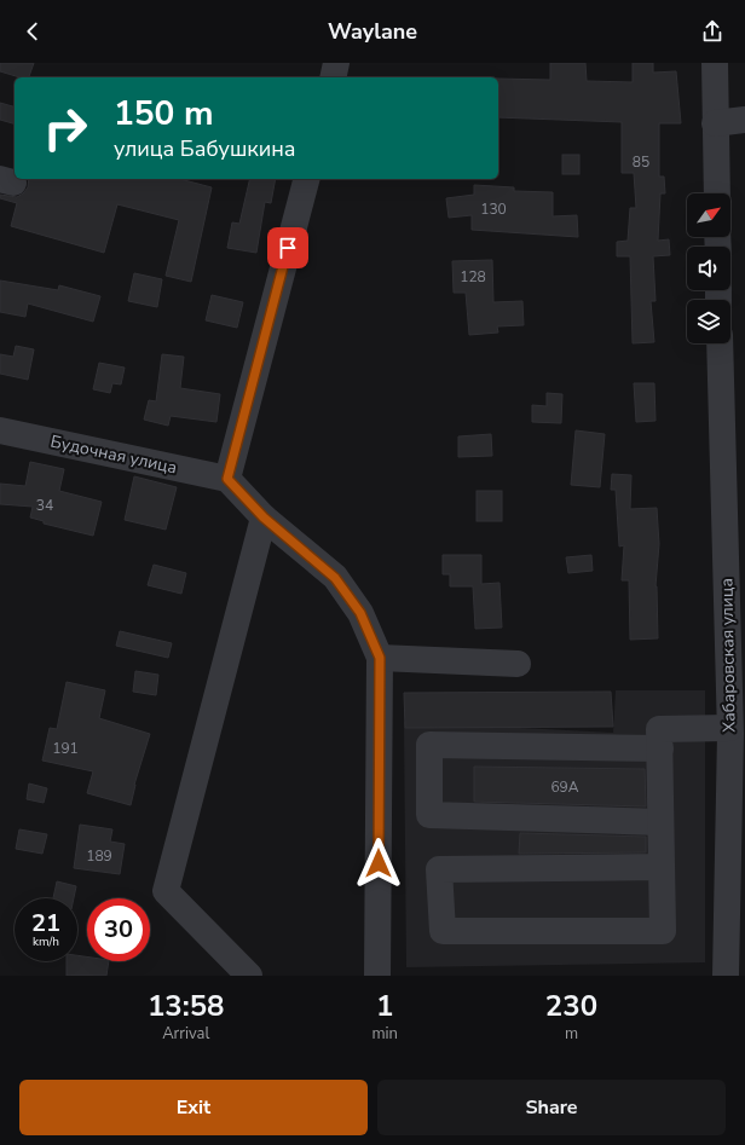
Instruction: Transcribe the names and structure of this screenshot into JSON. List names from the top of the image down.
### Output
{
  "streets": {
    "street": ["Будочная улица", "Хабаровская улица"]
  },
  "house_numbers": [
    "85",
    "130",
    "128",
    "34",
    "191",
    "69А",
    "189"
  ],
  "north": "top right",
  "page": {
    "header": "Waylane",
    "turn": ["150 m", "улица Бабушкина"],
    "speed": "21 km/h",
    "limit": "30",
    "eta": [
      "13:58",
      "Arrival",
      "1",
      "min",
      "230",
      "m"
    ],
    "buttons": ["Exit", "Share"]
  }
}
